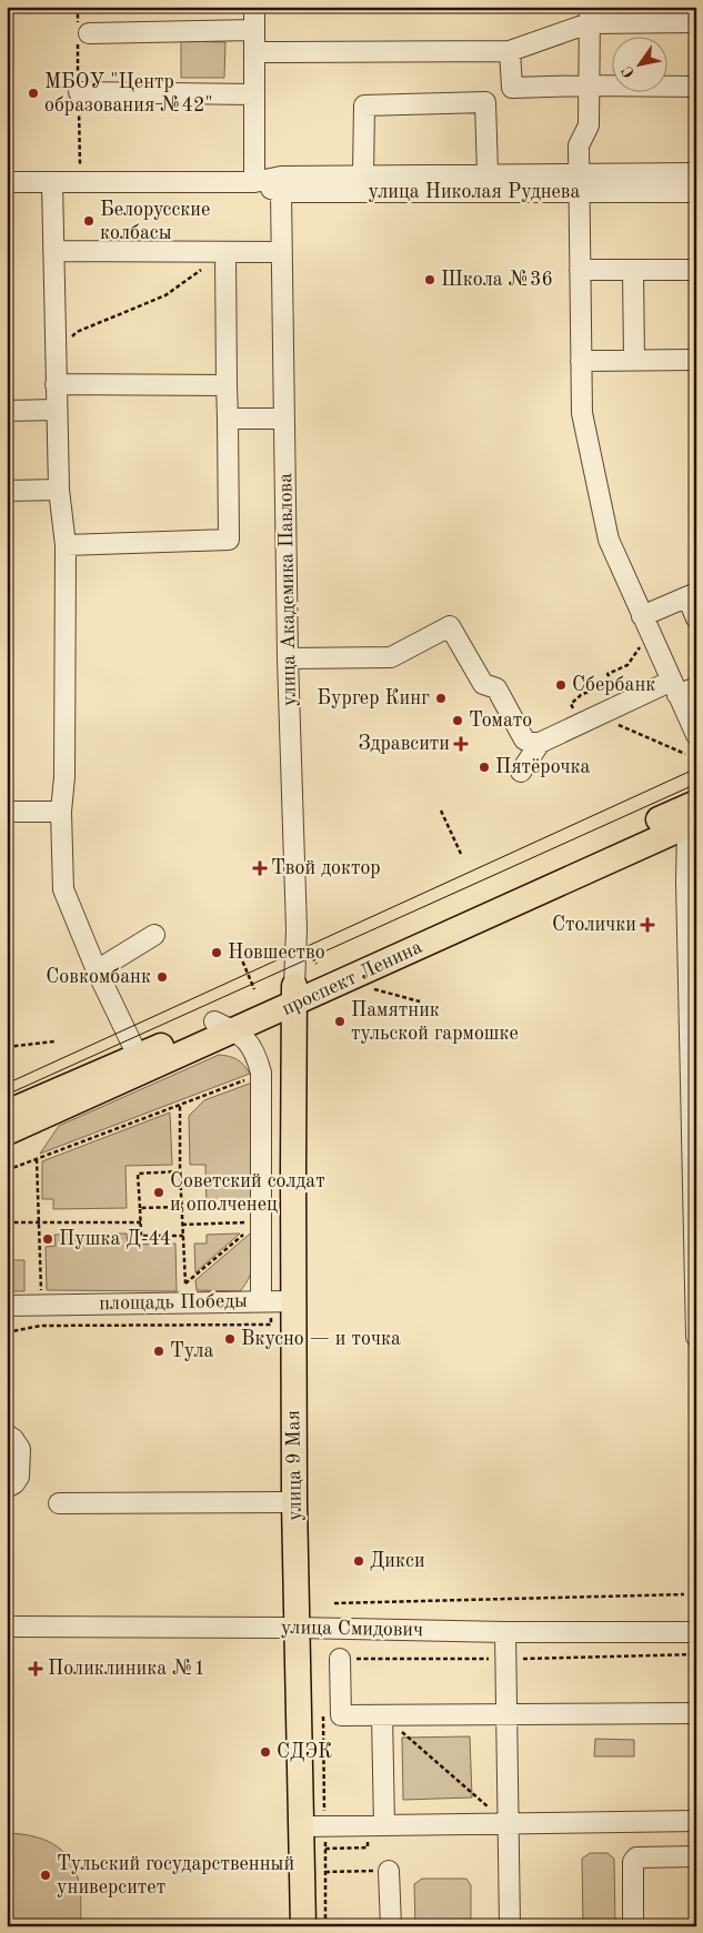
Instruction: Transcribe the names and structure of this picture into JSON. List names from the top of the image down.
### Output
{
  "streets": {
    "main road": ["проспект Ленина", "улица 9 Мая"],
    "street": [
      "улица Николая Руднева",
      "улица Академика Павлова",
      "площадь Победы",
      "улица Смидович"
    ]
  },
  "crossings": [
    ["улица Николая Руднева", "улица Академика Павлова"],
    ["улица Академика Павлова", "проспект Ленина"],
    ["улица Академика Павлова", "улица 9 Мая"],
    ["проспект Ленина", "площадь Победы"],
    ["проспект Ленина", "улица 9 Мая"],
    ["площадь Победы", "улица 9 Мая"],
    ["улица 9 Мая", "улица Смидович"]
  ],
  "places": {
    "other": [
      "МБОУ \"Центр образования №42\"",
      "Белорусские колбасы",
      "Школа №36",
      "Сбербанк",
      "Бургер Кинг",
      "Томато",
      "Пятёрочка",
      "Новшество",
      "Совкомбанк",
      "Памятник тульской гармошке",
      "Советский солдат и ополченец",
      "Пушка Д-44",
      "Вкусно — и точка",
      "Тула",
      "Дикси",
      "СДЭК",
      "Тульский государственный университет"
    ],
    "health": [
      "Здравсити",
      "Твой доктор",
      "Столички",
      "Поликлиника №1"
    ]
  },
  "north": "bottom left"
}
